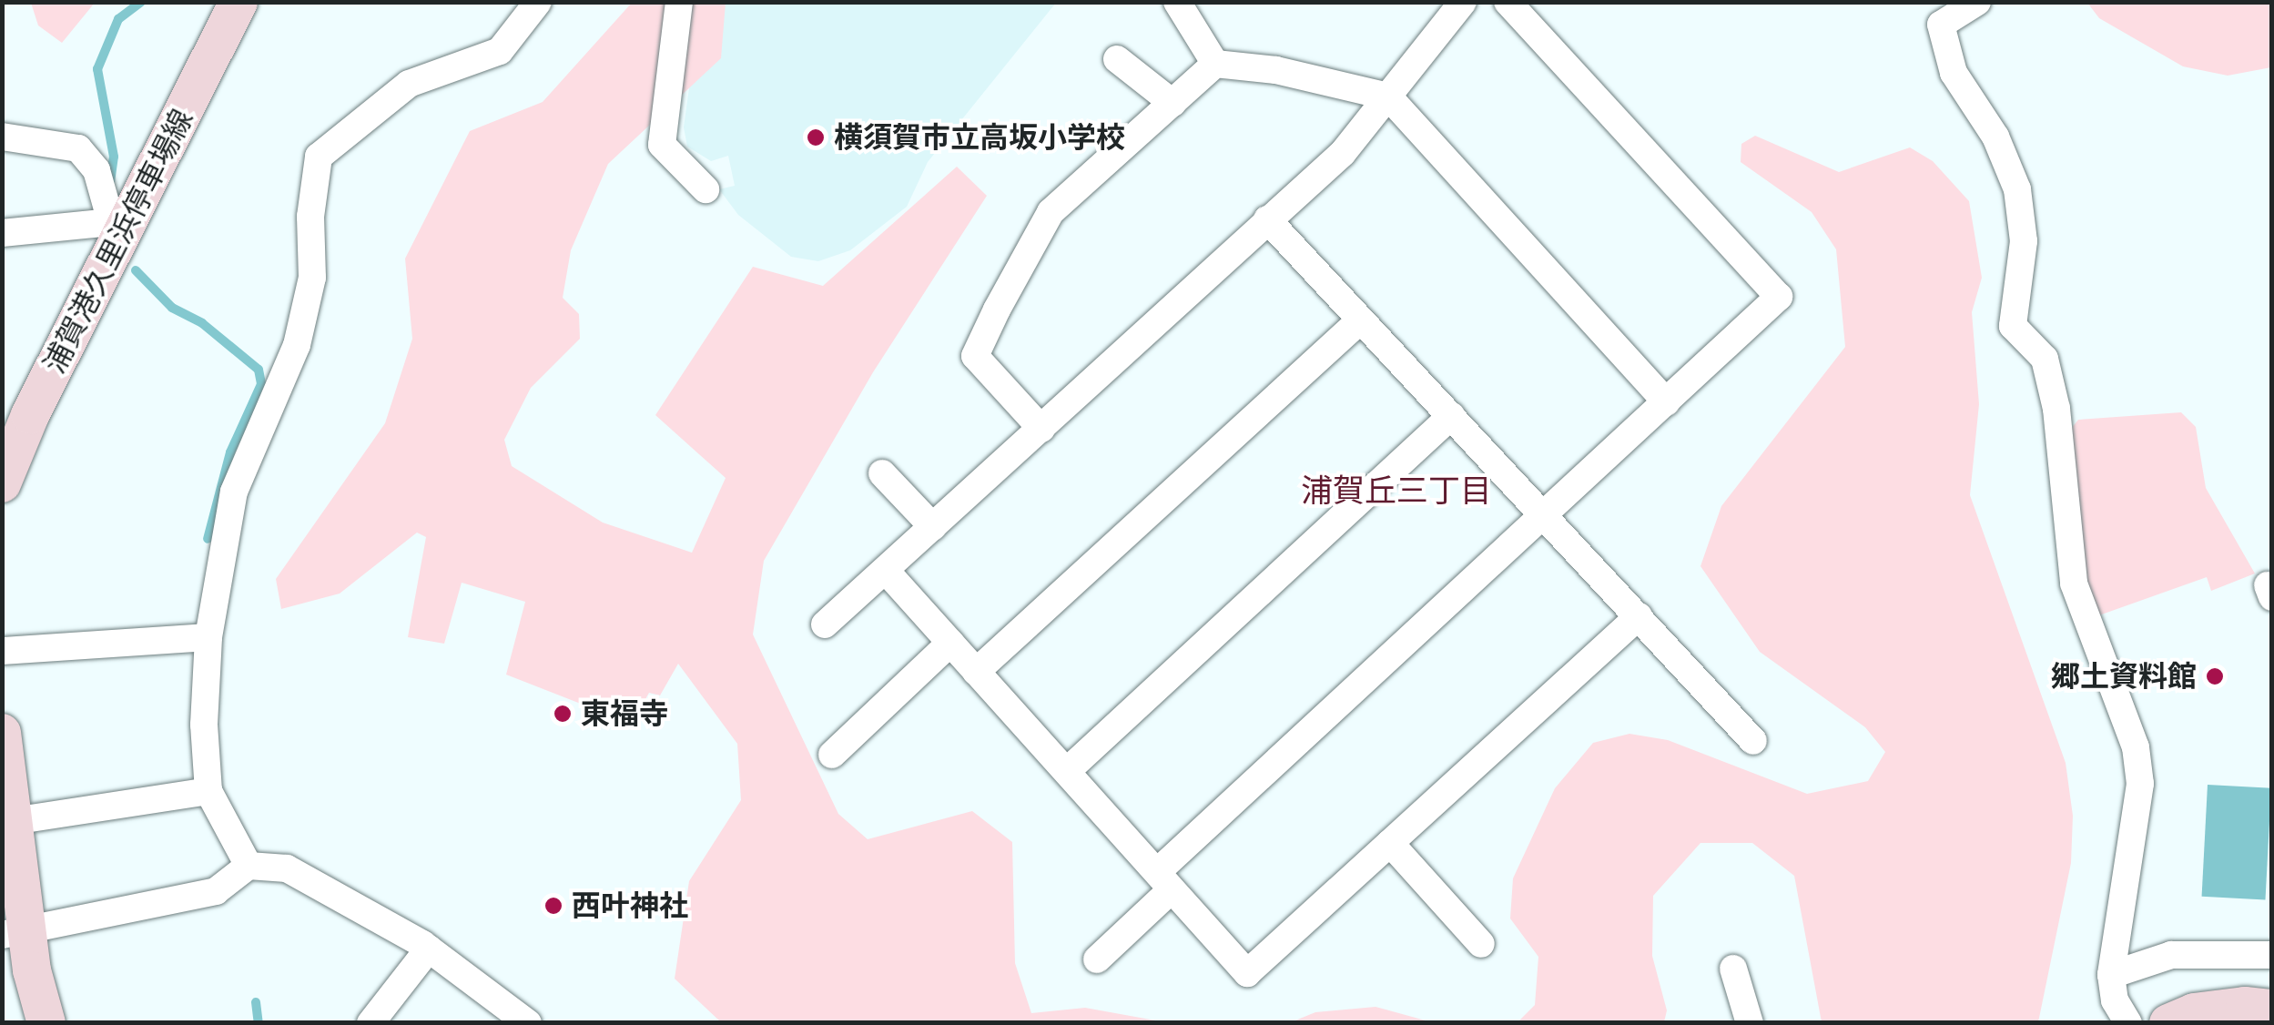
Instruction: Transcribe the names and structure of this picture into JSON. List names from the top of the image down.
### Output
{
  "streets": {
    "main road": ["浦賀港久里浜停車場線"]
  },
  "districts": ["浦賀丘三丁目"],
  "places": [
    "横須賀市立高坂小学校",
    "郷土資料館",
    "東福寺",
    "西叶神社"
  ]
}
